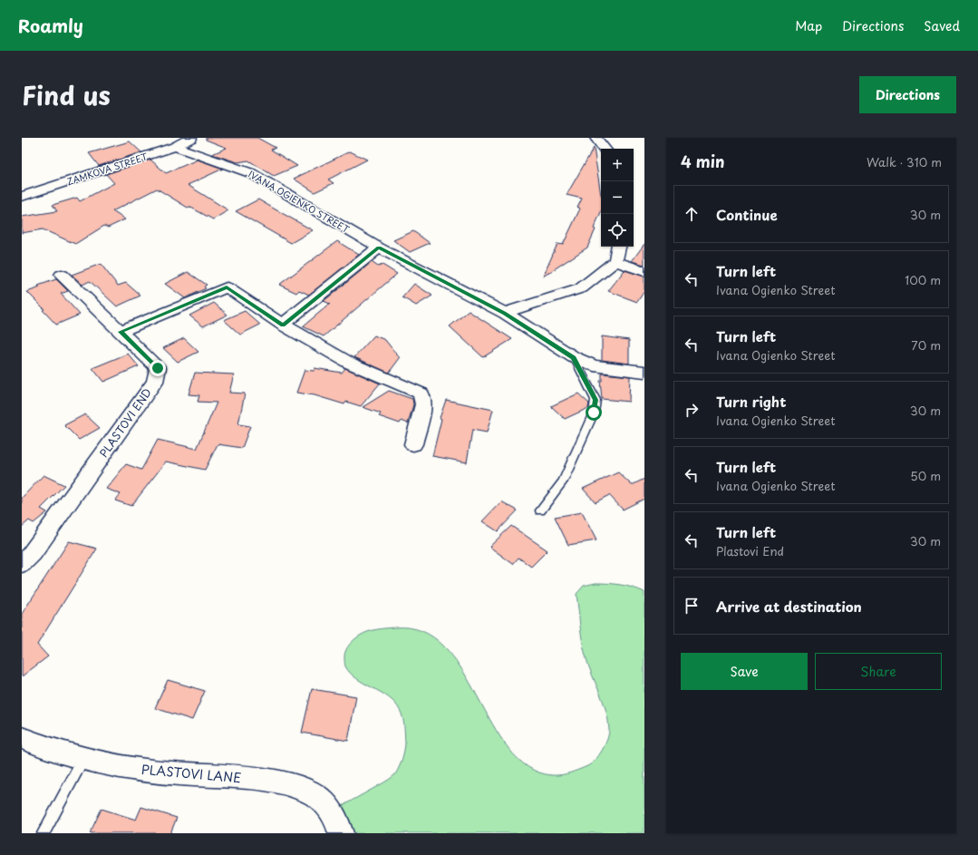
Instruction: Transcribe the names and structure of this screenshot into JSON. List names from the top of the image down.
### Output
{
  "streets": {
    "street": [
      "ZAMKOVA STREET",
      "IVANA OGIENKO STREET",
      "PLASTOVI END",
      "PLASTOVI LANE"
    ]
  },
  "crossings": [
    ["ZAMKOVA STREET", "IVANA OGIENKO STREET"]
  ],
  "page": {
    "header": "Roamly",
    "nav": ["Map", "Directions", "Saved"],
    "title": "Find us",
    "buttons": [
      "Directions",
      ["Save", "Share"]
    ],
    "heading": ["4 min", "Walk · 310 m"],
    "map_buttons": ["+", "−"],
    "list": [
      ["Continue", "30 m"],
      ["Turn left", "Ivana Ogienko Street", "100 m"],
      ["Turn left", "Ivana Ogienko Street", "70 m"],
      ["Turn right", "Ivana Ogienko Street", "30 m"],
      ["Turn left", "Ivana Ogienko Street", "50 m"],
      ["Turn left", "Plastovi End", "30 m"],
      "Arrive at destination"
    ]
  }
}
